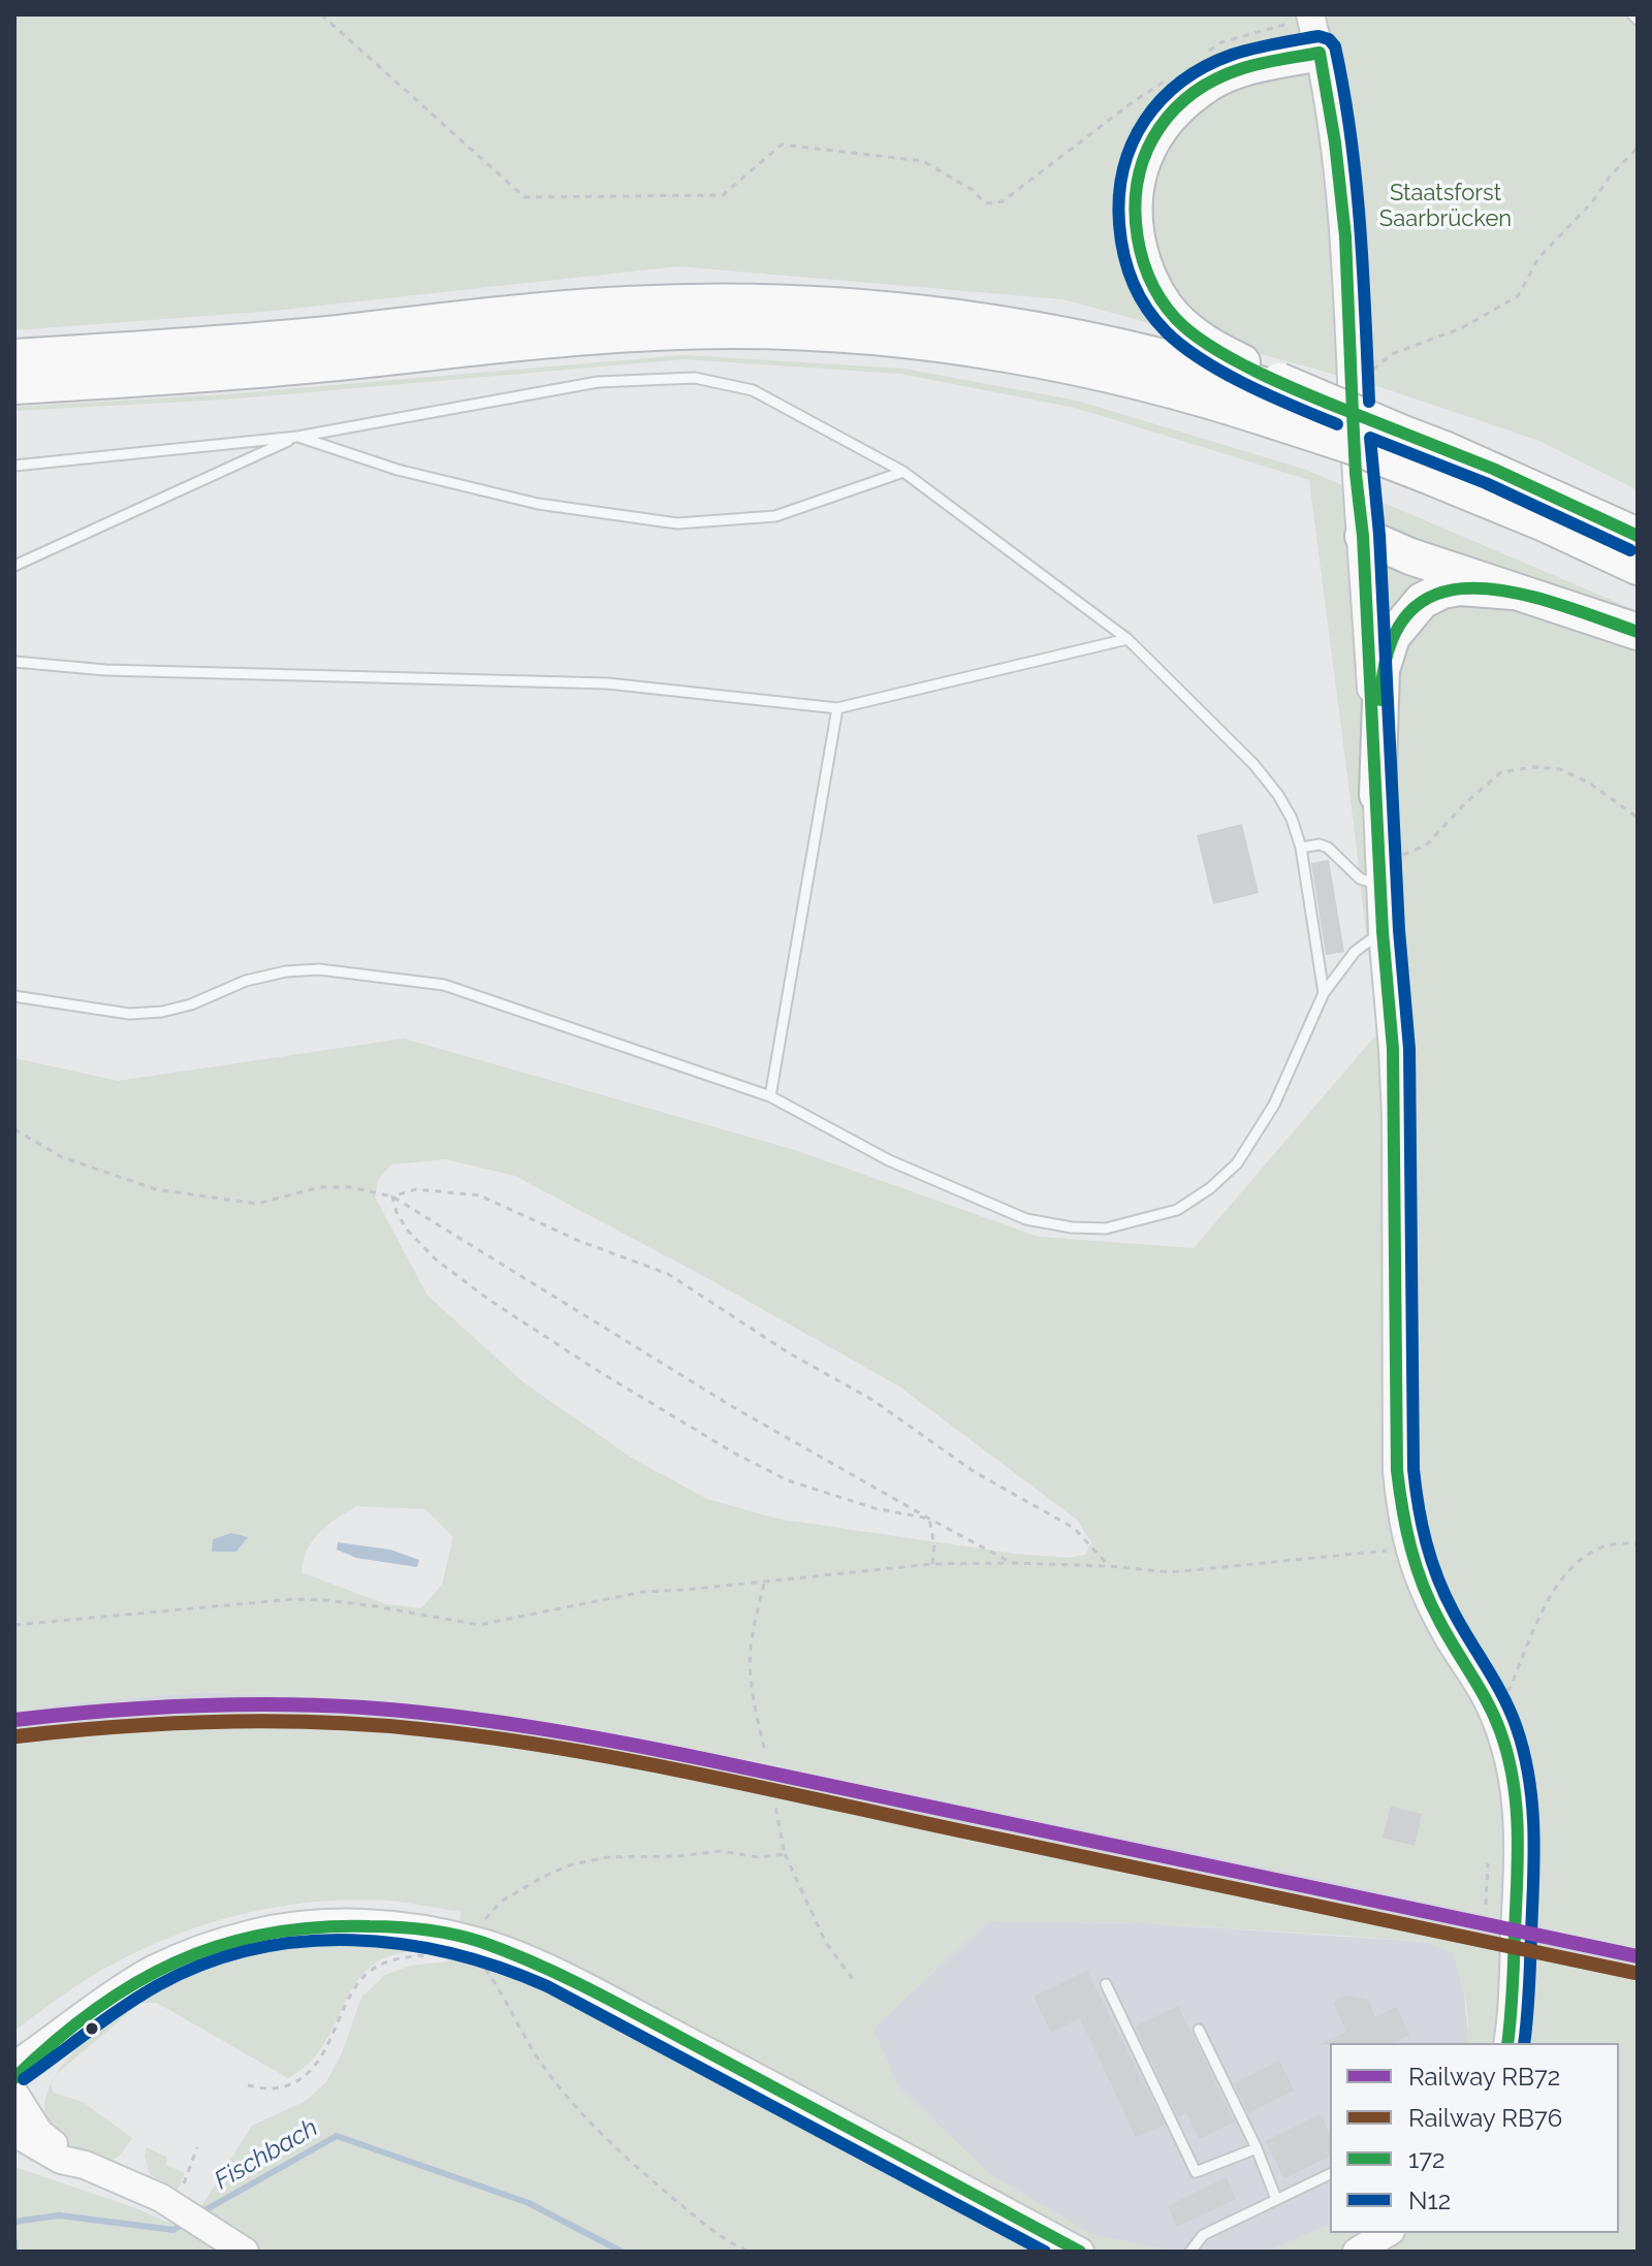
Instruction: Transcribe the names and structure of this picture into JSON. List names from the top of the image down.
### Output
{
  "water": ["Fischbach"],
  "parks": ["Staatsforst Saarbrücken"],
  "lines": [
    "transit line N12",
    "transit line 172",
    "rail line RB72",
    "rail line RB76"
  ],
  "legend": [
    "Railway RB72",
    "Railway RB76",
    "172",
    "N12"
  ]
}
